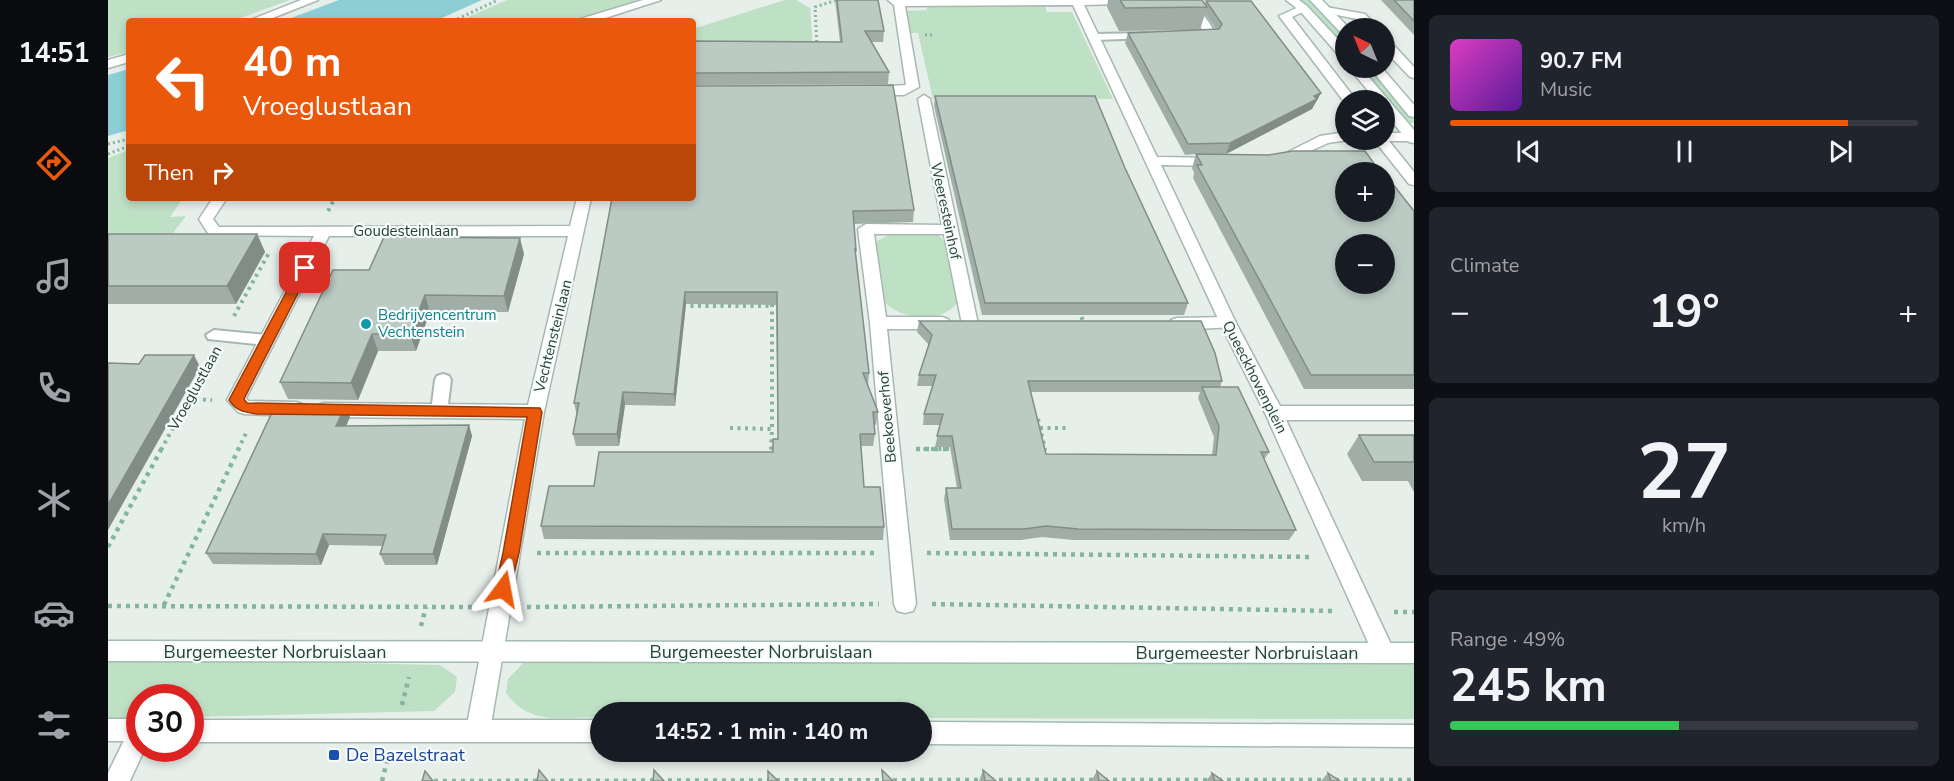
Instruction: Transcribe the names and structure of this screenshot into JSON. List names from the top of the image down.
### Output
{
  "streets": {
    "street": [
      "Weeresteinhof",
      "Goudesteinlaan",
      "Vechtensteinlaan",
      "Queeckhovenplein",
      "Beekoeverhof",
      "Burgemeester Norbruislaan"
    ],
    "path": ["Vroeglustlaan"]
  },
  "crossings": [
    ["Weeresteinhof", "Beekoeverhof"],
    ["Goudesteinlaan", "Vechtensteinlaan"],
    ["Vechtensteinlaan", "Burgemeester Norbruislaan"],
    ["Queeckhovenplein", "Burgemeester Norbruislaan"]
  ],
  "places": {
    "other": ["Bedrijvencentrum Vechtenstein"],
    "transit": ["De Bazelstraat"]
  },
  "north": "top left",
  "page": {
    "tabs": "14:51",
    "map_buttons": ["+", "−"],
    "turn": ["40 m", "Vroeglustlaan"],
    "song": ["90.7 FM", "Music"],
    "then": "Then",
    "tile": [
      "Climate",
      ["27", "km/h"],
      ["Range · 49%", "245 km"]
    ],
    "heat": ["−", "19°", "+"],
    "limit": "30",
    "trip": "14:52 · 1 min · 140 m"
  }
}
